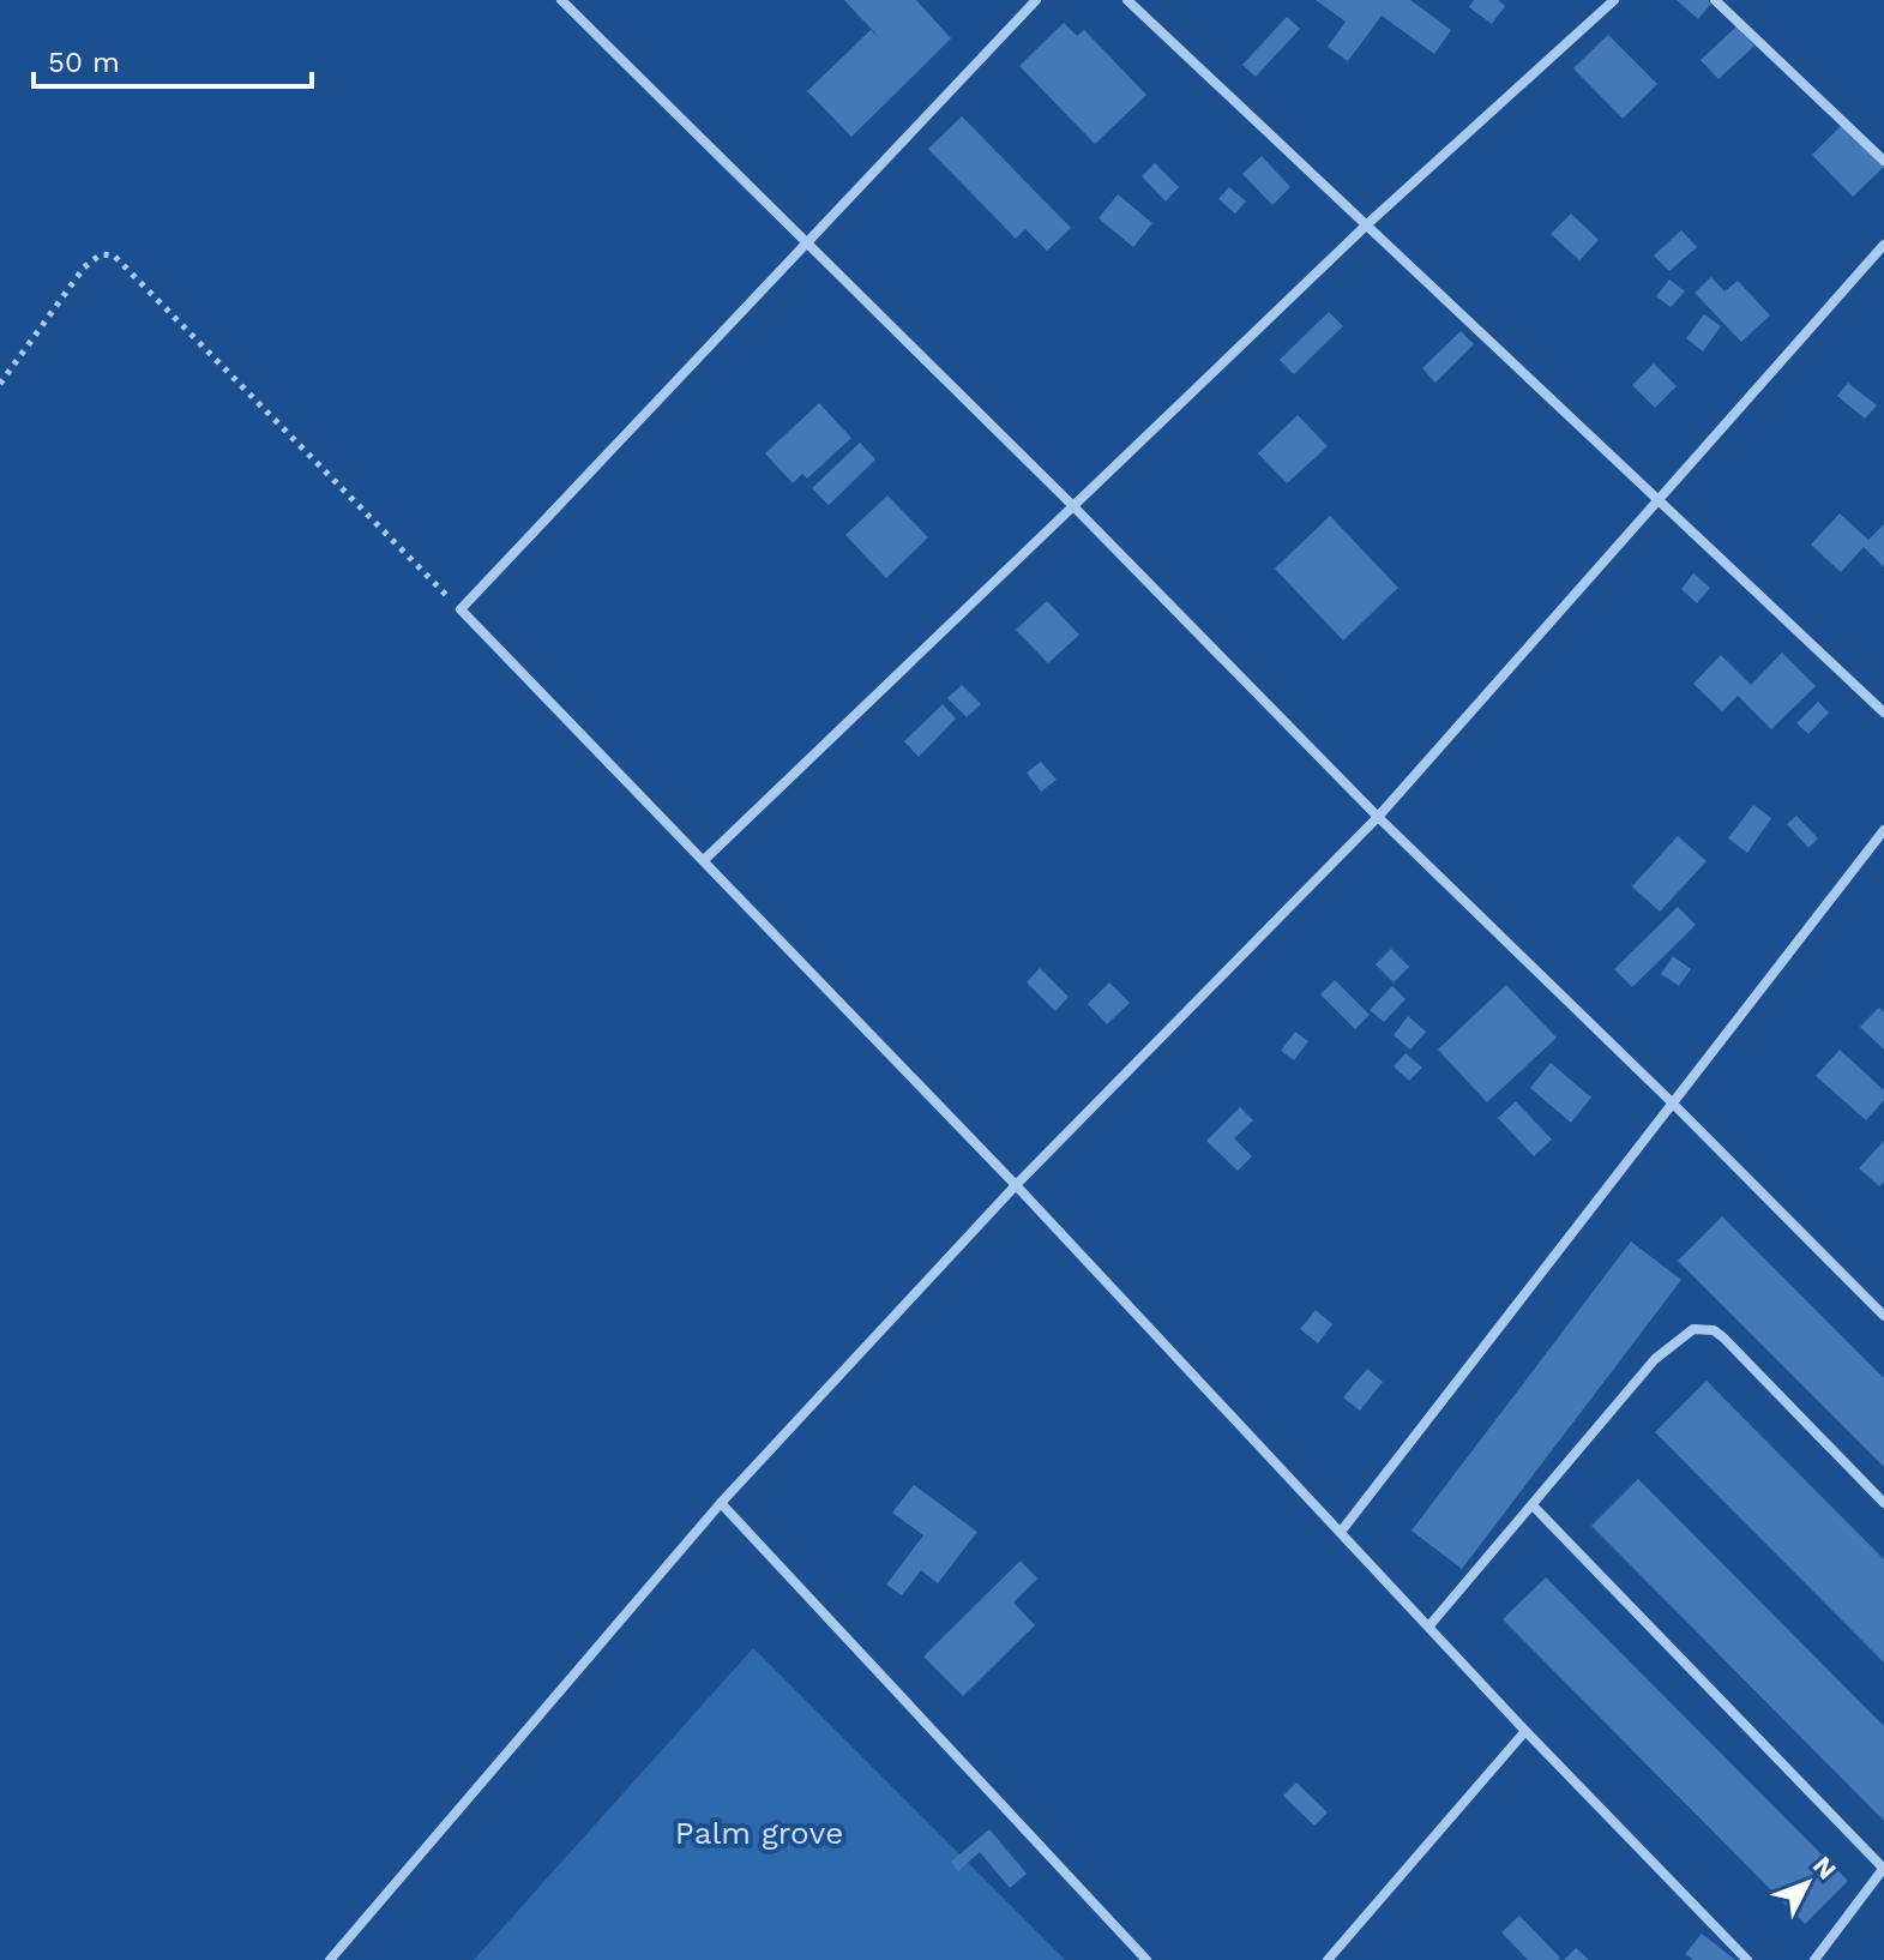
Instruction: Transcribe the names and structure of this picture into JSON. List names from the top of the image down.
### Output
{
  "parks": ["Palm grove"],
  "scale_bar": "50 m",
  "north": "top right"
}
